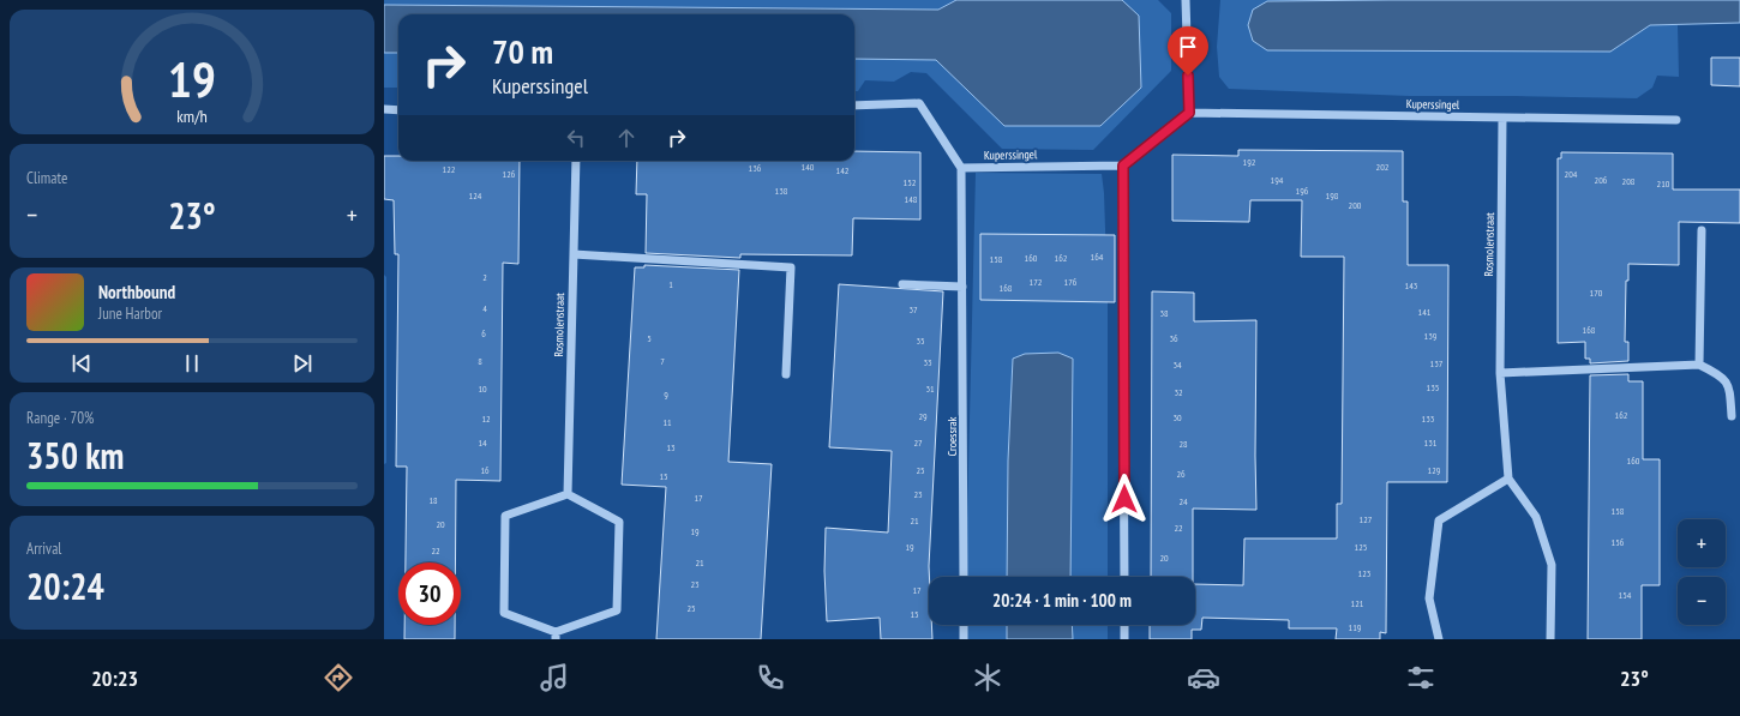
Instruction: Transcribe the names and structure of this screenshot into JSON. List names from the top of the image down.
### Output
{
  "streets": {
    "street": ["Kuperssingel", "Rosmolenstraat", "Croessrak"]
  },
  "crossings": [
    ["Kuperssingel", "Rosmolenstraat"],
    ["Kuperssingel", "Croessrak"]
  ],
  "house_numbers": [
    "192",
    "140",
    "202",
    "136",
    "122",
    "142",
    "126",
    "204",
    "194",
    "206",
    "208",
    "152",
    "210",
    "138",
    "196",
    "124",
    "198",
    "148",
    "200",
    "164",
    "160",
    "162",
    "158",
    "2",
    "172",
    "176",
    "1",
    "143",
    "168",
    "170",
    "4",
    "37",
    "141",
    "38",
    "168",
    "6",
    "139",
    "5",
    "36",
    "35",
    "8",
    "7",
    "33",
    "137",
    "34",
    "135",
    "10",
    "31",
    "32",
    "9",
    "162",
    "29",
    "30",
    "12",
    "133",
    "11",
    "14",
    "27",
    "131",
    "28",
    "13",
    "160",
    "16",
    "25",
    "129",
    "26",
    "15",
    "23",
    "17",
    "18",
    "24",
    "158",
    "127",
    "21",
    "20",
    "22",
    "19",
    "156",
    "19",
    "125",
    "22",
    "20",
    "21",
    "123",
    "23",
    "17",
    "154",
    "121",
    "25",
    "15",
    "119"
  ],
  "page": {
    "turn": ["70 m", "Kuperssingel"],
    "tile": [
      "Climate",
      ["Range · 70%", "350 km"],
      ["Arrival", "20:24"]
    ],
    "heat": ["−", "23°", "+"],
    "song": ["Northbound", "June Harbor"],
    "map_buttons": ["+", "−"],
    "limit": "30",
    "trip": "20:24 · 1 min · 100 m",
    "tabs": ["20:23", "23°"],
    "gauge": ["19", "km/h"]
  }
}
